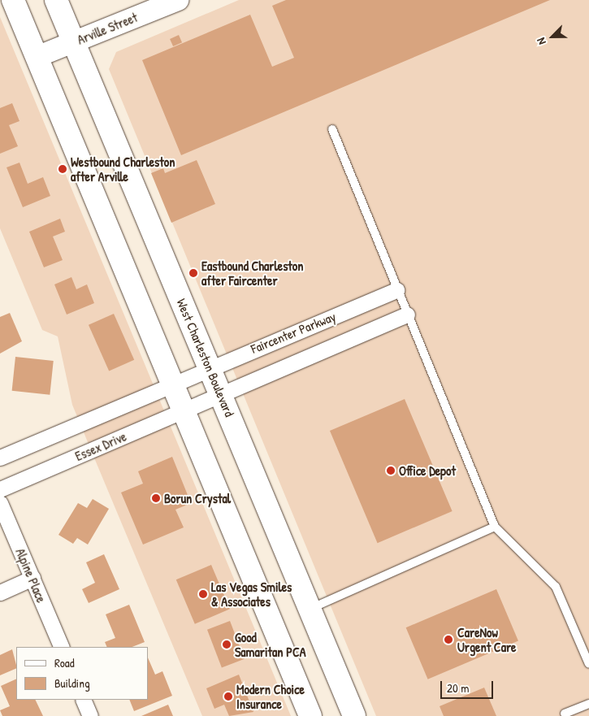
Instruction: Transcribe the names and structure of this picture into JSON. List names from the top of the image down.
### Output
{
  "streets": {
    "main road": ["West Charleston Boulevard"],
    "street": [
      "Arville Street",
      "Faircenter Parkway",
      "Essex Drive",
      "Alpine Place"
    ]
  },
  "crossings": [
    ["Arville Street", "West Charleston Boulevard"],
    ["Faircenter Parkway", "West Charleston Boulevard"],
    ["Faircenter Parkway", "Essex Drive"],
    ["West Charleston Boulevard", "Essex Drive"]
  ],
  "places": [
    "Westbound Charleston after Arville",
    "Eastbound Charleston after Faircenter",
    "Office Depot",
    "Borun Crystal",
    "Las Vegas Smiles & Associates",
    "CareNow Urgent Care",
    "Good Samaritan PCA",
    "Modern Choice Insurance"
  ],
  "legend": ["Road", "Building"],
  "scale_bar": "20 m",
  "north": "bottom left"
}
